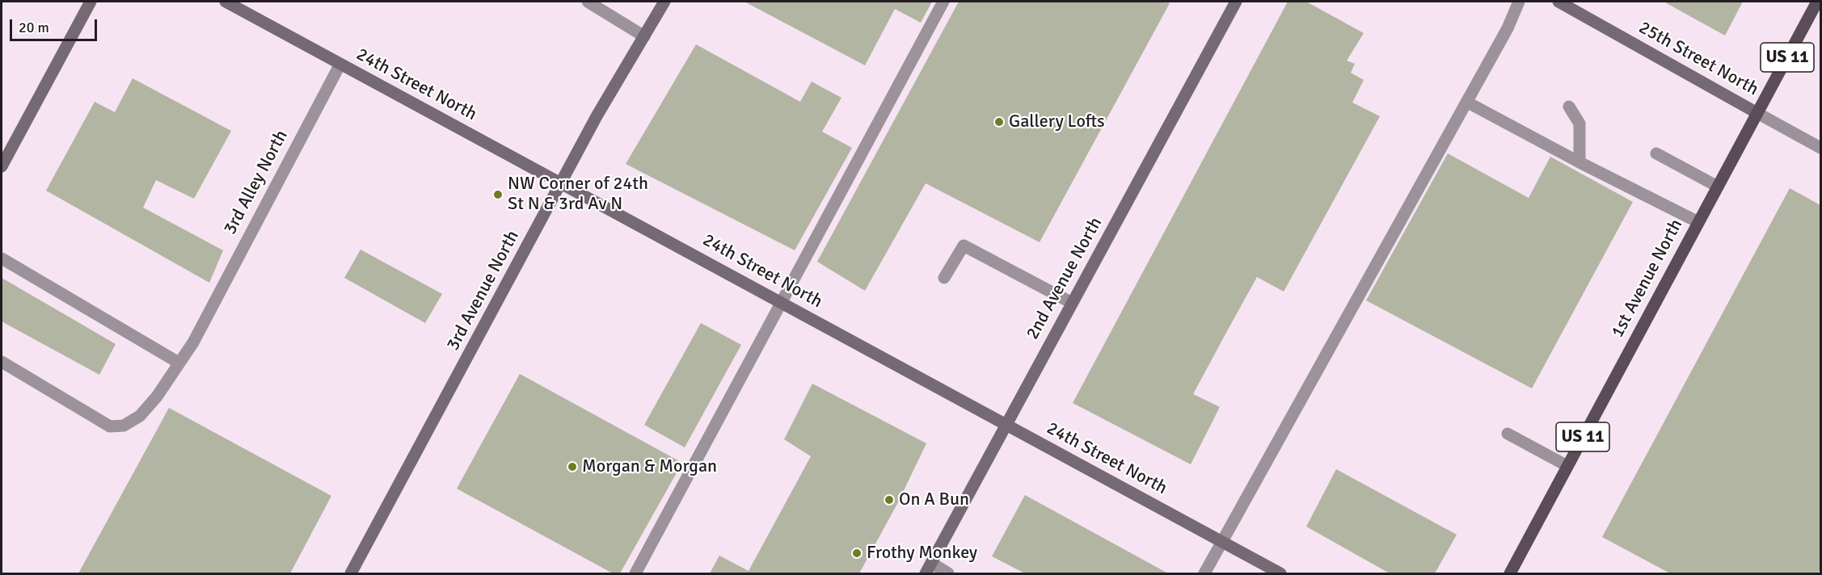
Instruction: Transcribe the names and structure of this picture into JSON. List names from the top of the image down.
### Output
{
  "streets": {
    "main road": ["US 11", "1st Avenue North"],
    "street": [
      "25th Street North",
      "24th Street North",
      "3rd Alley North",
      "2nd Avenue North",
      "3rd Avenue North"
    ]
  },
  "crossings": [
    ["25th Street North", "1st Avenue North"],
    ["24th Street North", "3rd Alley North"],
    ["24th Street North", "2nd Avenue North"],
    ["24th Street North", "3rd Avenue North"]
  ],
  "places": [
    "Gallery Lofts",
    "NW Corner of 24th St N & 3rd Av N",
    "Morgan & Morgan",
    "On A Bun",
    "Frothy Monkey"
  ],
  "scale_bar": "20 m"
}
